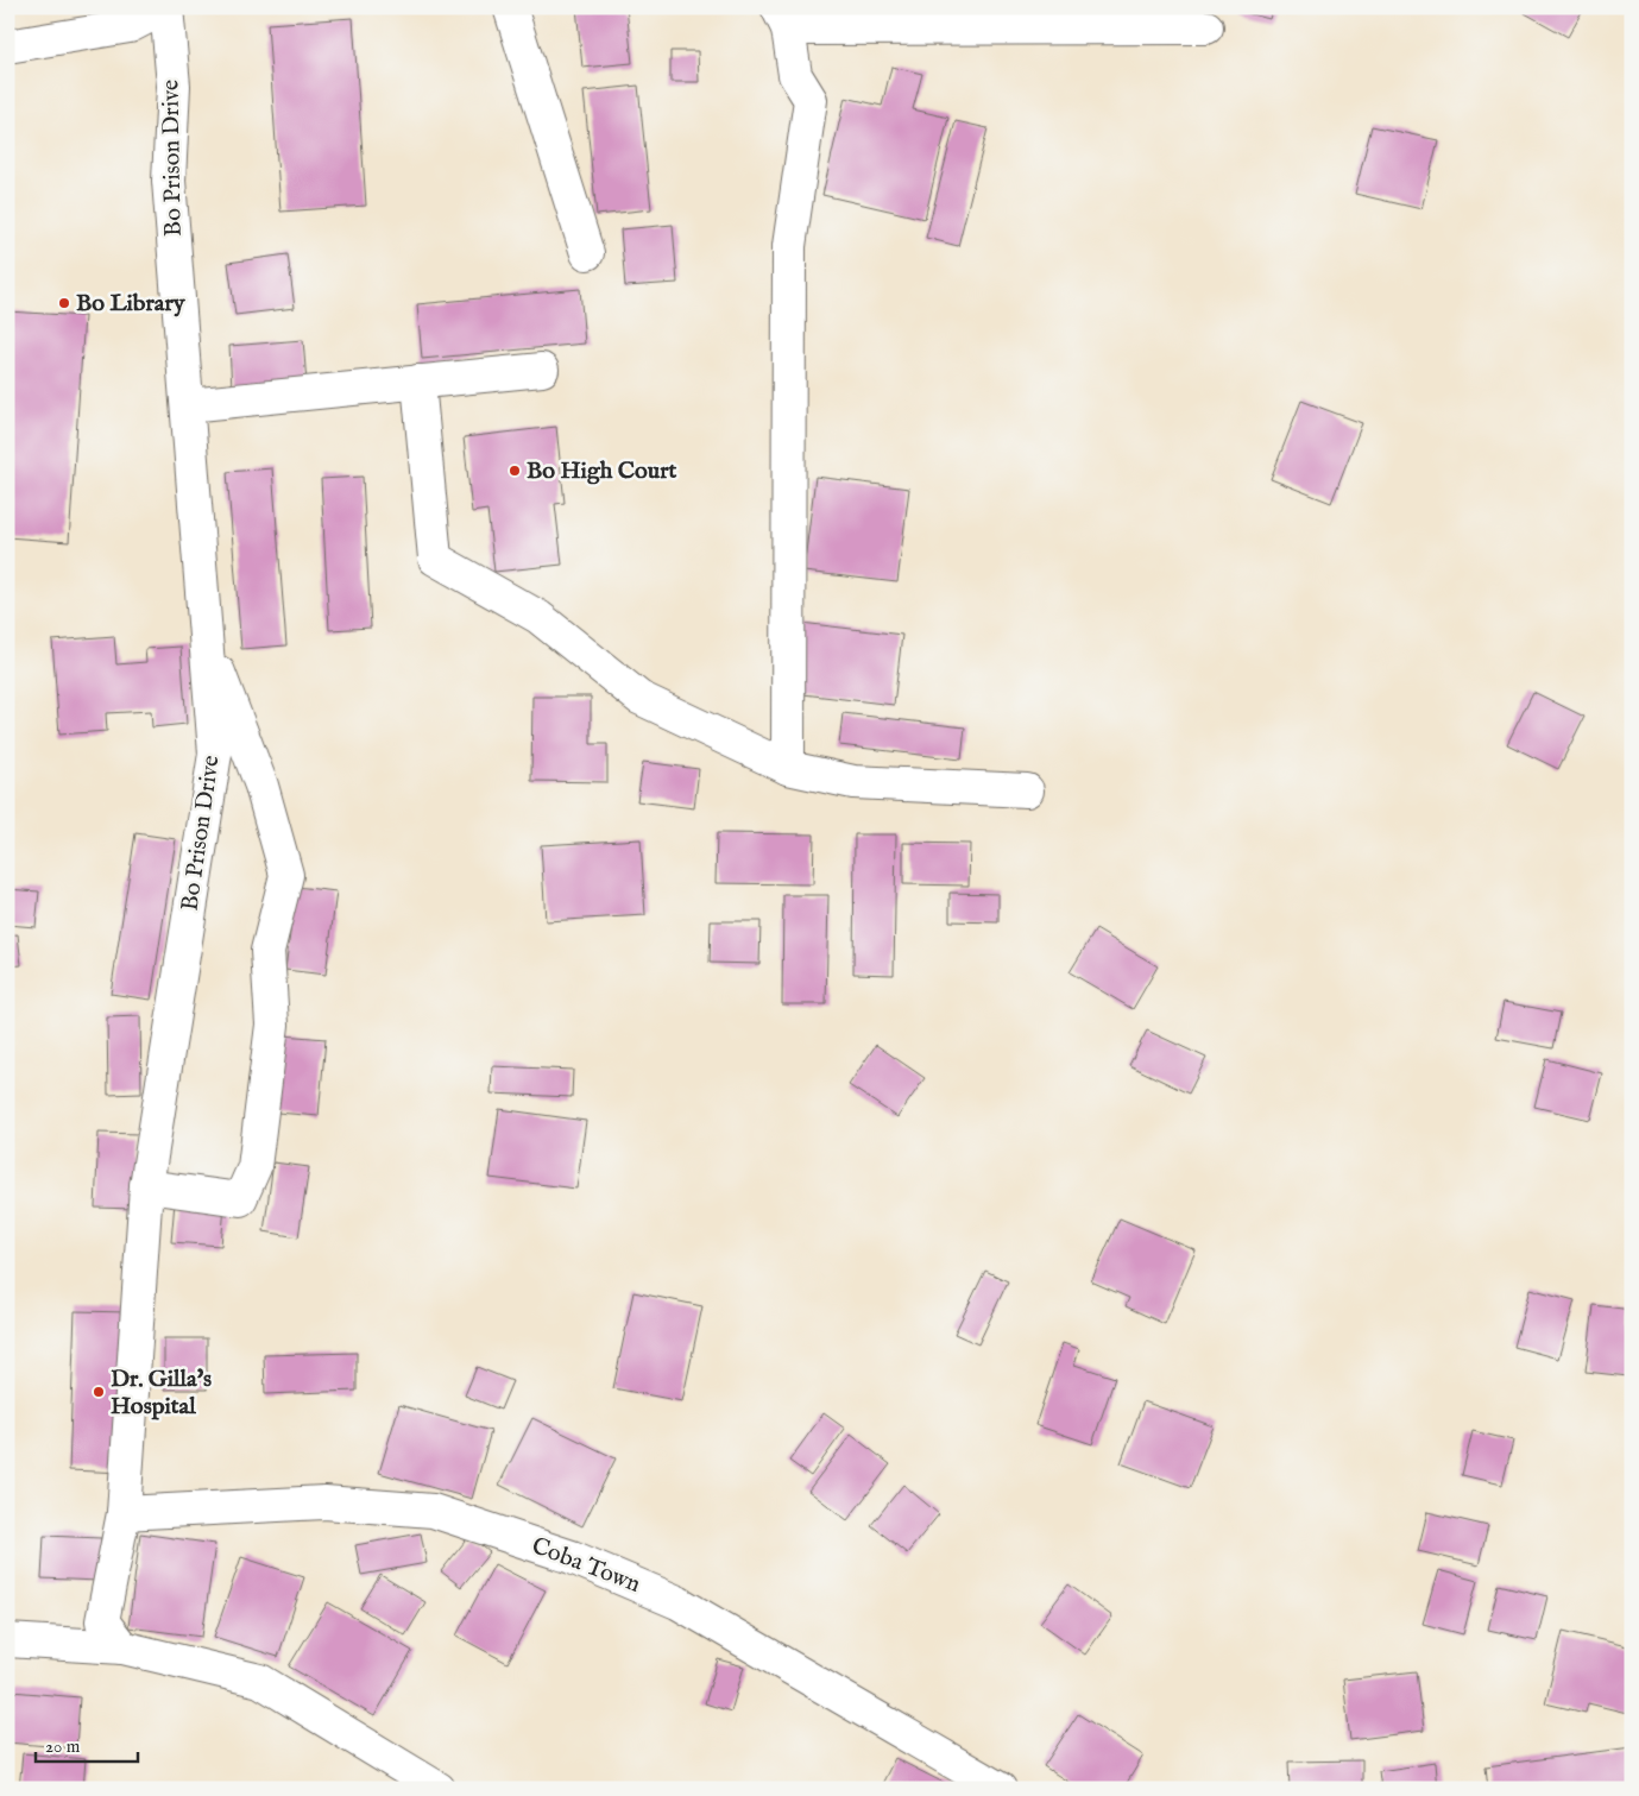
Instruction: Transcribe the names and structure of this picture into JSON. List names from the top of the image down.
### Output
{
  "streets": {
    "street": ["Bo Prison Drive", "Coba Town"]
  },
  "crossings": [
    ["Bo Prison Drive", "Coba Town"]
  ],
  "places": ["Bo Library", "Bo High Court", "Dr. Gilla's Hospital"],
  "scale_bar": "20 m"
}
